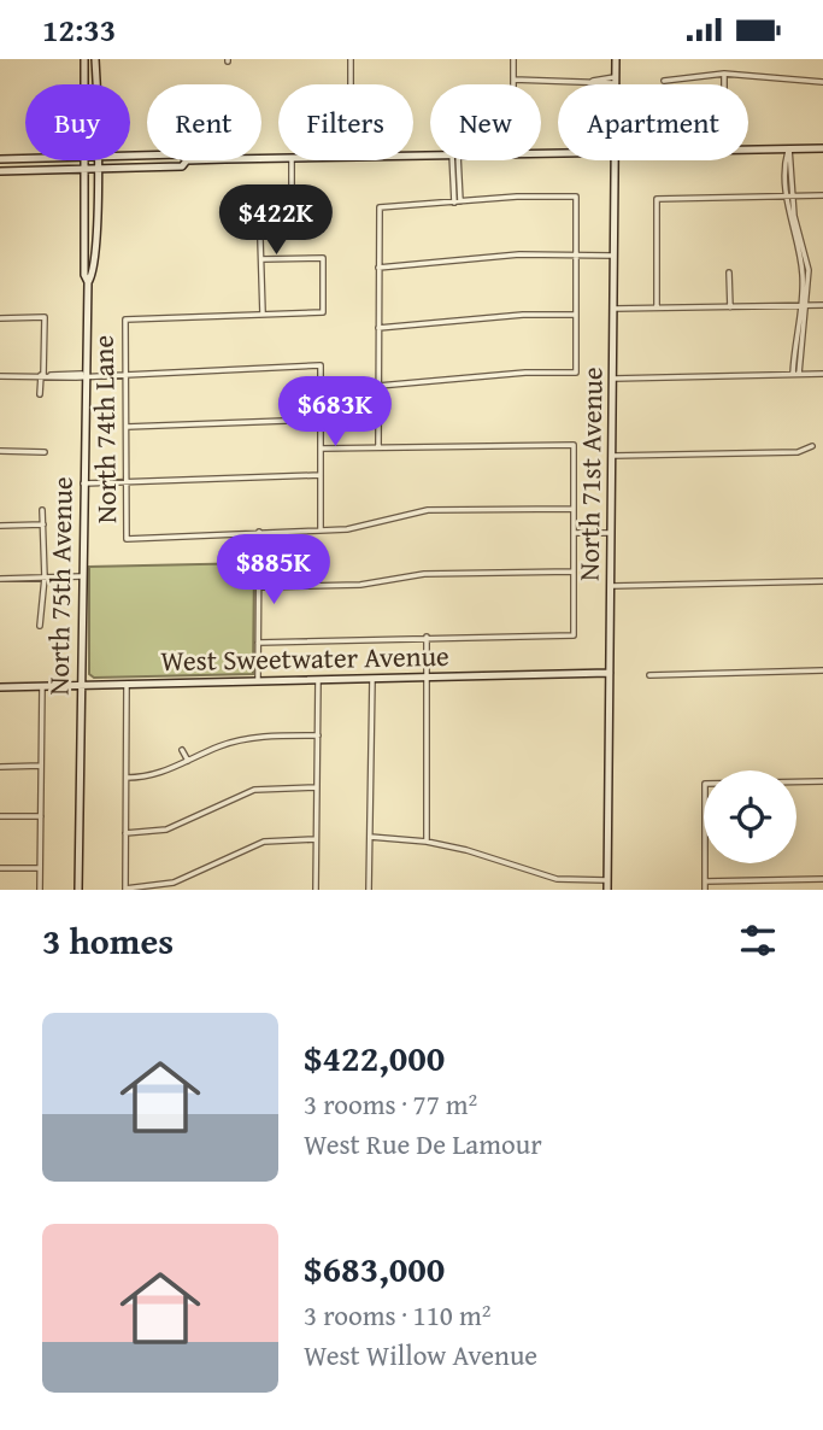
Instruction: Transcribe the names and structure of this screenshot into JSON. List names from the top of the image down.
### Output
{
  "streets": {
    "main road": ["North 71st Avenue", "North 75th Avenue", "West Sweetwater Avenue"],
    "street": ["North 74th Lane"]
  },
  "crossings": [
    ["North 71st Avenue", "West Sweetwater Avenue"],
    ["North 75th Avenue", "West Sweetwater Avenue"]
  ],
  "page": {
    "status": "12:33",
    "chip": [
      "Buy",
      "Rent",
      "Filters",
      "New",
      "Apartment"
    ],
    "price": ["$422K", "$683K", "$885K"],
    "heading": "3 homes",
    "list": [
      {
        "name": "$422,000",
        "note": "3 rooms · 77 m² · West Rue De Lamour"
      },
      {
        "name": "$683,000",
        "note": "3 rooms · 110 m² · West Willow Avenue"
      }
    ]
  }
}
